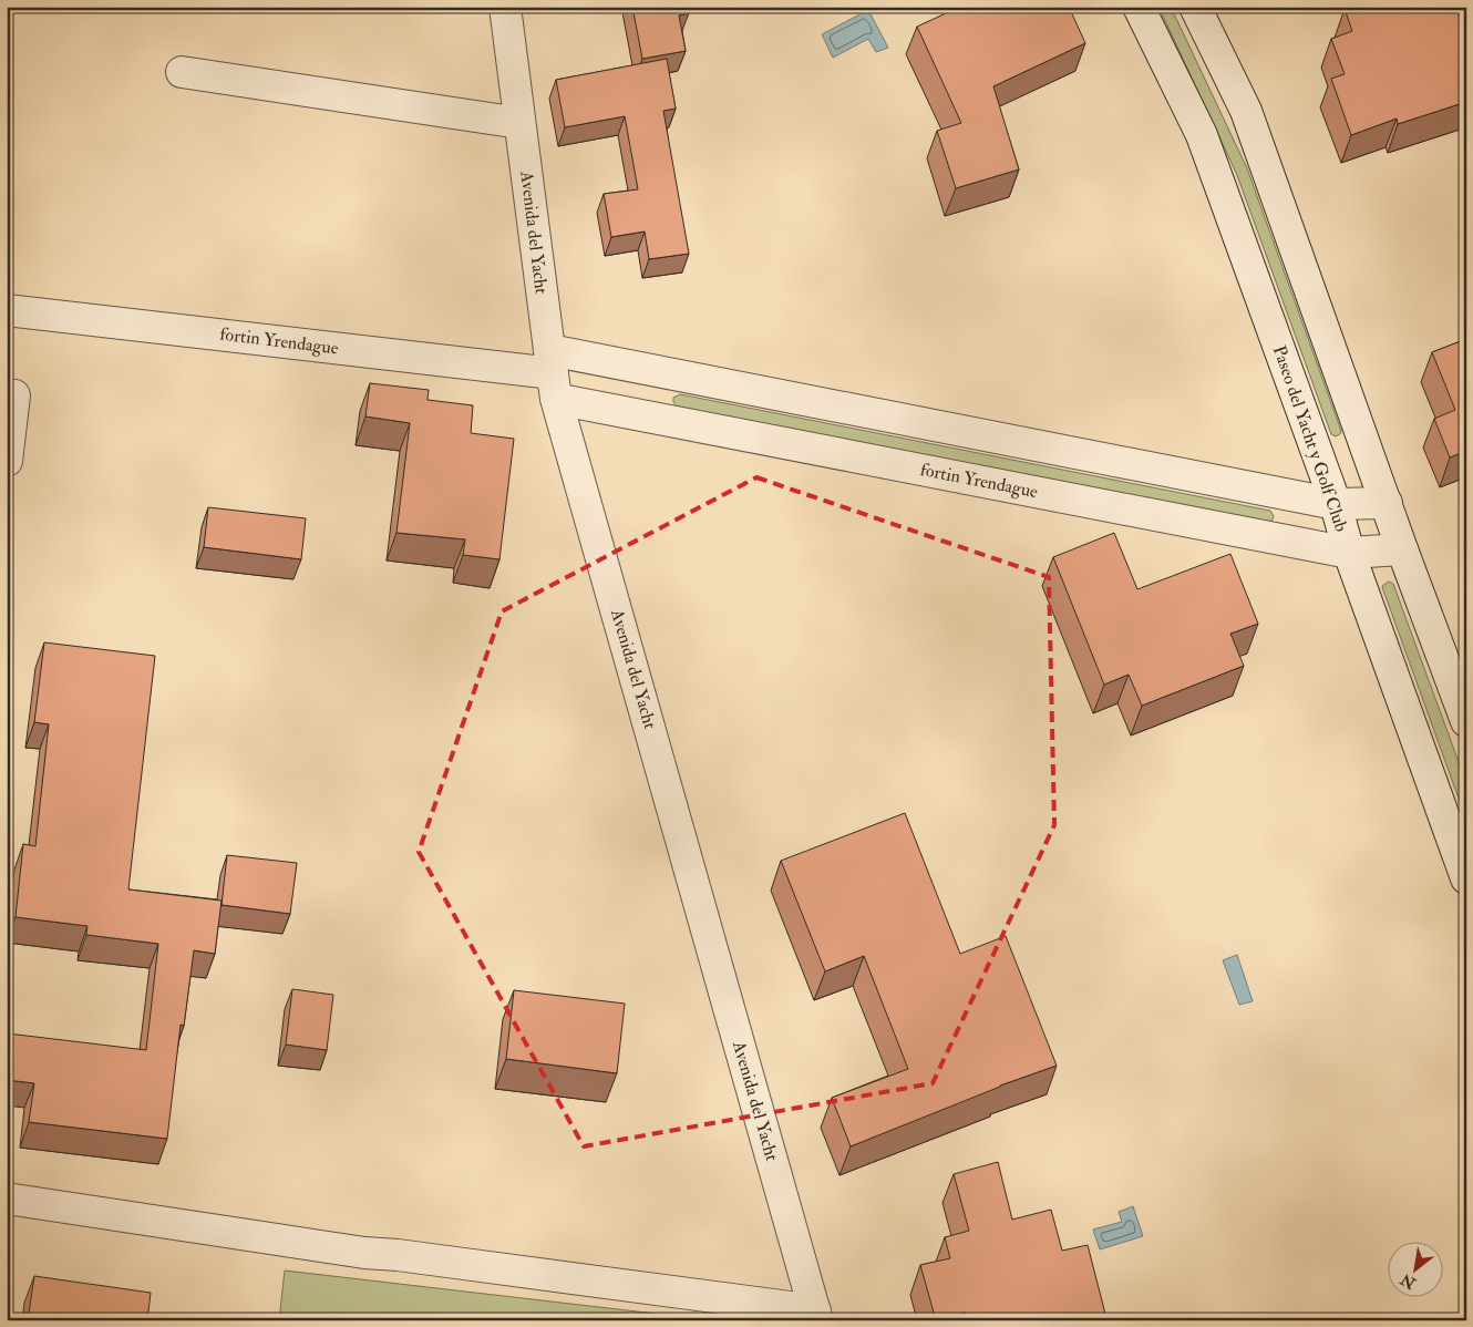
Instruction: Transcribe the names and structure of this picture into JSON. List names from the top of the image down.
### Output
{
  "streets": {
    "street": ["Avenida del Yacht", "fortin Yrendague", "Paseo del Yacht y Golf Club"]
  },
  "crossings": [
    ["Avenida del Yacht", "fortin Yrendague"],
    ["fortin Yrendague", "Paseo del Yacht y Golf Club"]
  ],
  "north": "bottom left"
}
